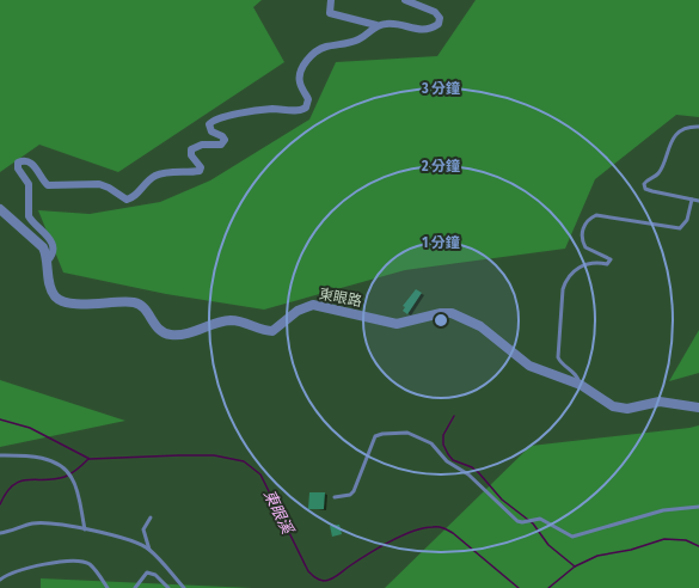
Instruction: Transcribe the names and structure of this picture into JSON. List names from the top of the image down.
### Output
{
  "streets": {
    "street": ["東眼路"]
  },
  "water": ["東眼溪"],
  "rings": ["3 分鐘", "2 分鐘", "1 分鐘"]
}
